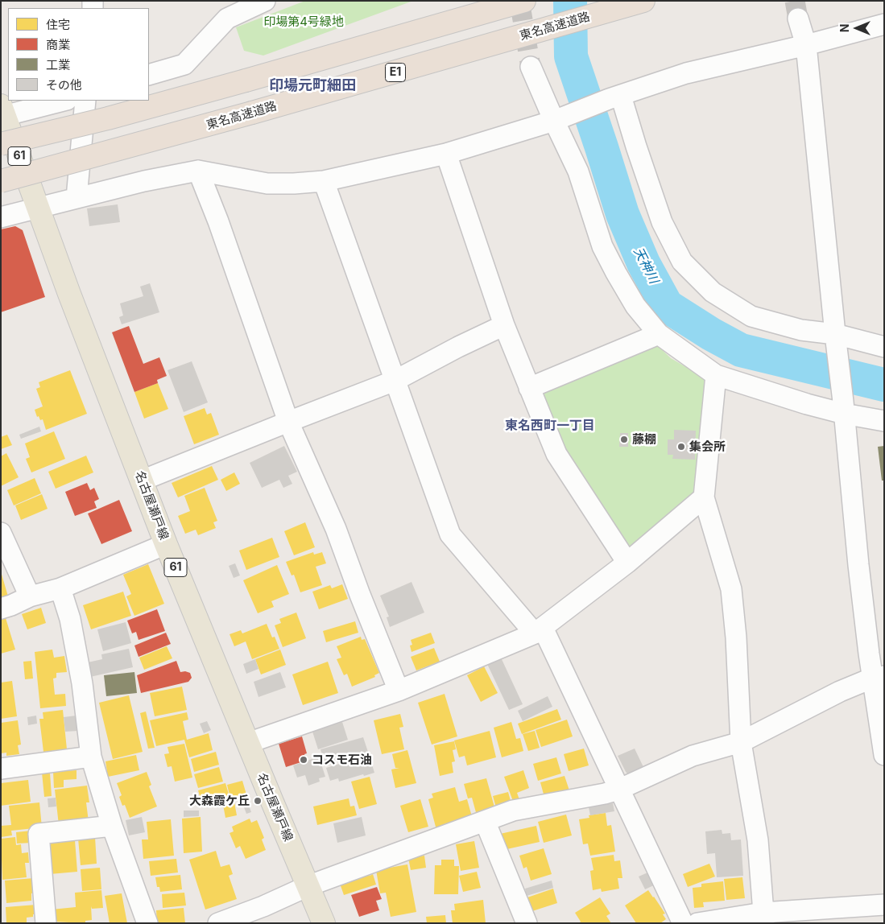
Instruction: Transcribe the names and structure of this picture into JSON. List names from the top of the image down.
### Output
{
  "streets": {
    "highway": ["東名高速道路", "E1"],
    "main road": ["61", "名古屋瀬戸線"]
  },
  "districts": ["印場元町細田", "東名西町一丁目"],
  "water": ["天神川"],
  "parks": ["印場第4号緑地"],
  "places": [
    "藤棚",
    "集会所",
    "コスモ石油",
    "大森霞ケ丘"
  ],
  "legend": [
    "住宅",
    "商業",
    "工業",
    "その他"
  ],
  "north": "left"
}
